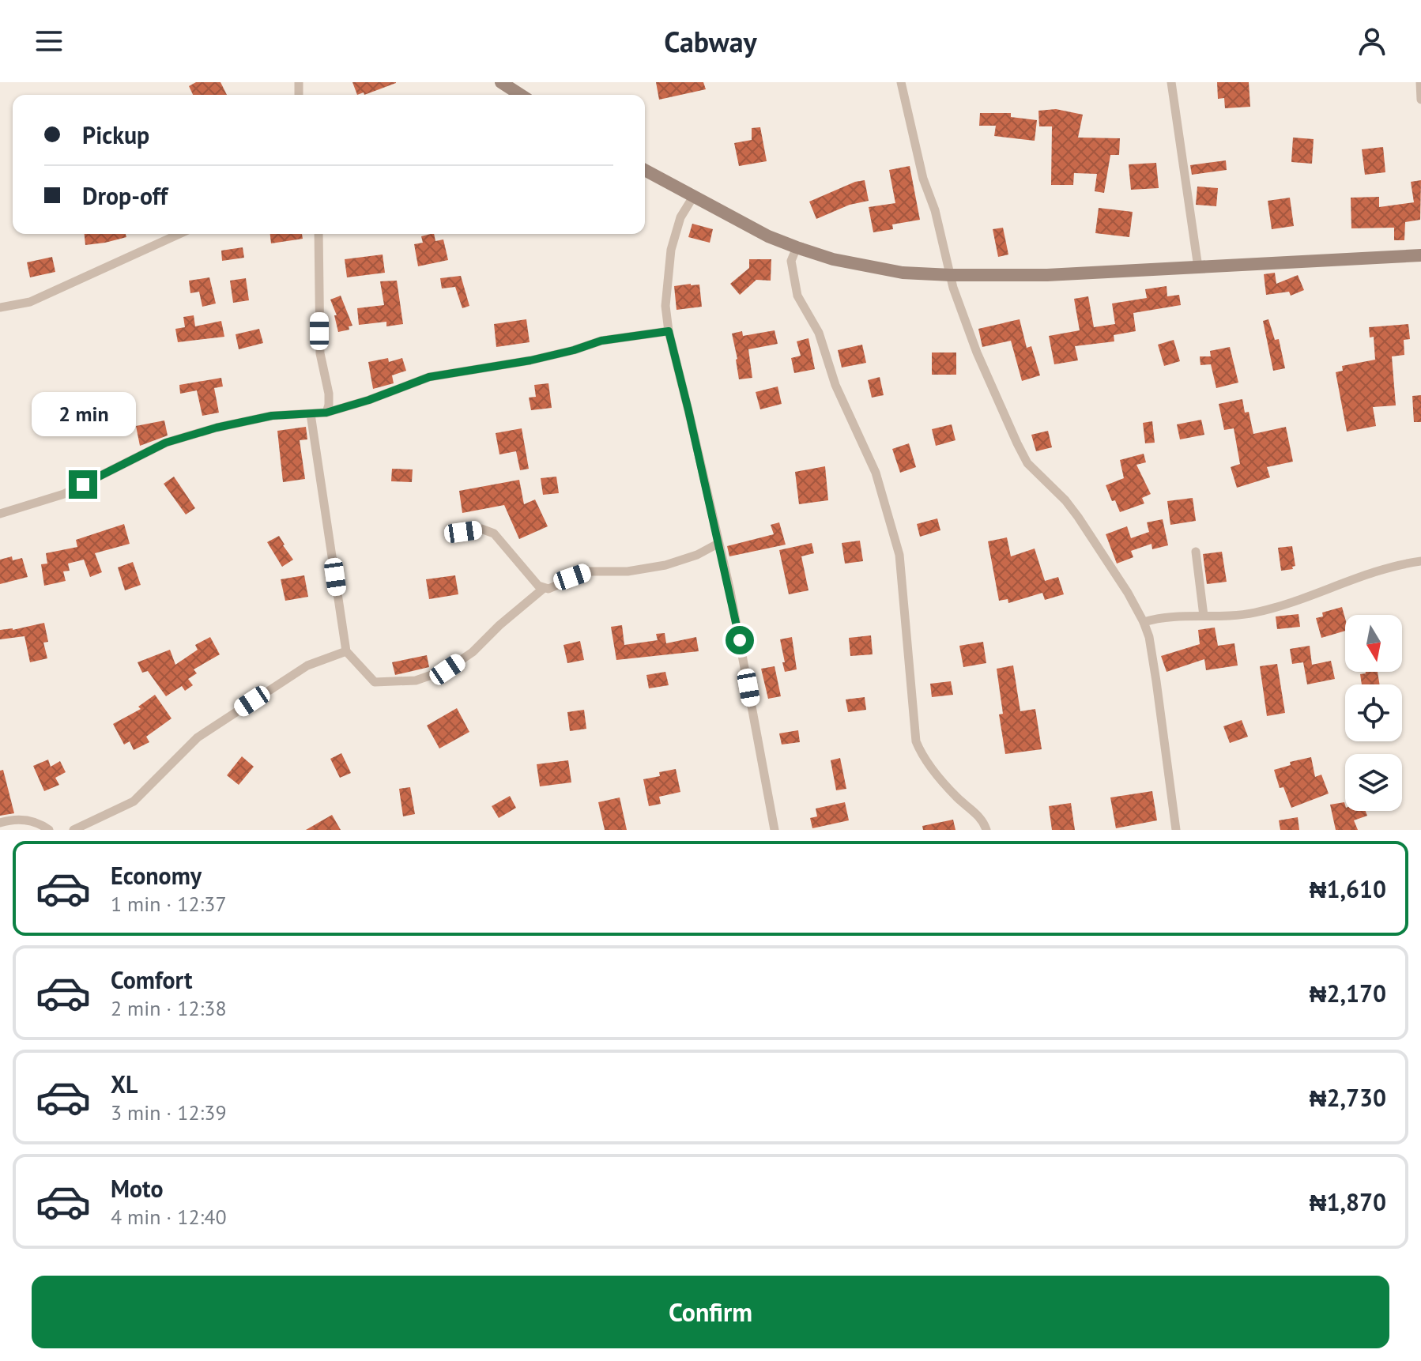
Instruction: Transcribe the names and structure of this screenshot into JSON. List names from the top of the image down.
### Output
{
  "north": "bottom",
  "page": {
    "header": "Cabway",
    "banner": ["Pickup", "Drop-off"],
    "bubble": "2 min",
    "list": [
      {
        "name": "Economy",
        "note": "1 min · 12:37",
        "value": "₦1,610"
      },
      {
        "name": "Comfort",
        "note": "2 min · 12:38",
        "value": "₦2,170"
      },
      {
        "name": "XL",
        "note": "3 min · 12:39",
        "value": "₦2,730"
      },
      {
        "name": "Moto",
        "note": "4 min · 12:40",
        "value": "₦1,870"
      }
    ],
    "buttons": "Confirm"
  }
}
